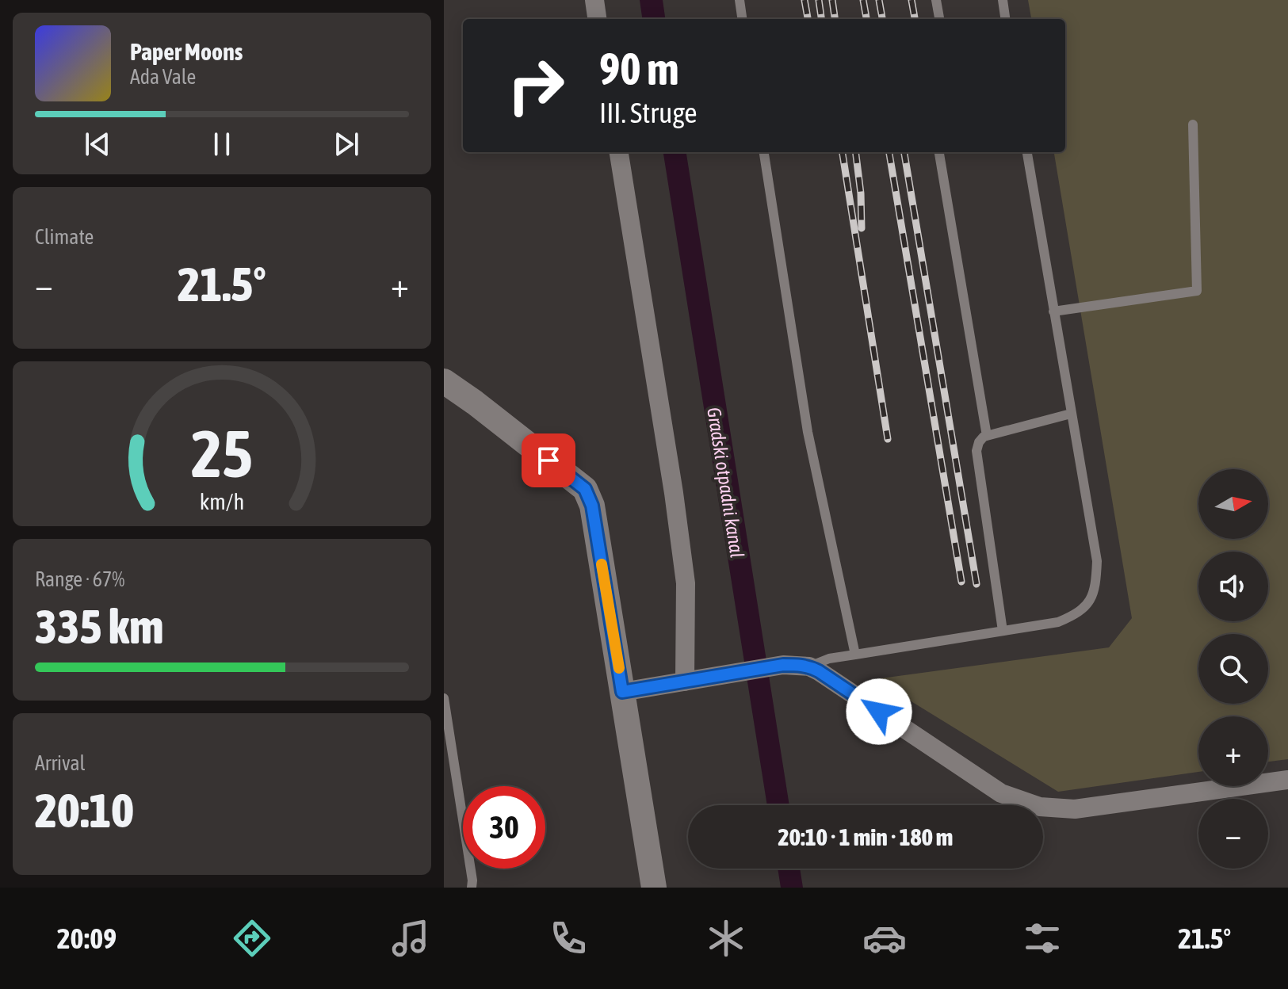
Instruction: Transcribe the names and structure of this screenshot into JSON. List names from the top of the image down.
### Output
{
  "water": ["Gradski otpadni kanal"],
  "north": "right",
  "page": {
    "turn": ["90 m", "III. Struge"],
    "song": ["Paper Moons", "Ada Vale"],
    "tile": [
      "Climate",
      ["Range · 67%", "335 km"],
      ["Arrival", "20:10"]
    ],
    "heat": ["−", "21.5°", "+"],
    "map_buttons": ["+", "−"],
    "limit": "30",
    "trip": "20:10 · 1 min · 180 m",
    "tabs": ["20:09", "21.5°"],
    "gauge": ["25", "km/h"]
  }
}
